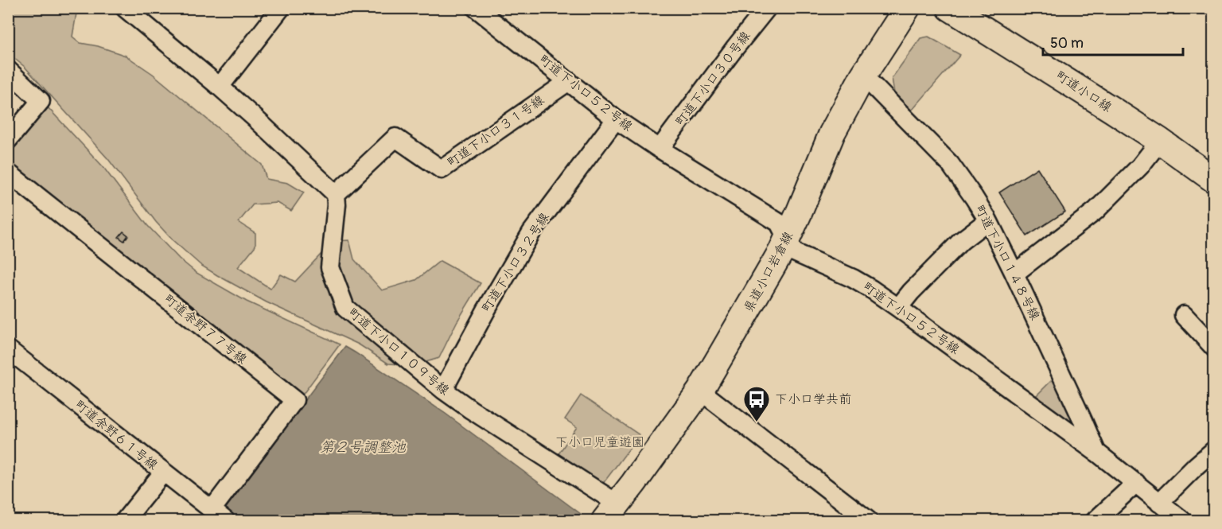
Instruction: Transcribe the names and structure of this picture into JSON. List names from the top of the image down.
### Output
{
  "streets": {
    "main road": ["町道小口線", "県道小口岩倉線"],
    "street": [
      "町道下小口３０号線",
      "町道下小口５２号線",
      "町道下小口３１号線",
      "町道下小口３２号線",
      "町道下小口１４８号線",
      "町道余野７７号線",
      "町道下小口１０９号線",
      "町道余野６１号線"
    ]
  },
  "crossings": [
    ["町道下小口３０号線", "町道下小口５２号線"],
    ["町道下小口５２号線", "町道下小口３１号線"],
    ["町道下小口５２号線", "町道下小口３２号線"],
    ["町道下小口５２号線", "町道下小口１４８号線"],
    ["町道下小口５２号線", "県道小口岩倉線"],
    ["町道下小口３１号線", "町道下小口１０９号線"],
    ["町道下小口３２号線", "町道下小口１０９号線"],
    ["町道下小口１４８号線", "県道小口岩倉線"],
    ["県道小口岩倉線", "町道下小口１０９号線"],
    ["町道余野７７号線", "町道余野６１号線"]
  ],
  "water": ["第２号調整池"],
  "parks": ["下小口児童遊園"],
  "places": {
    "bus stop": ["下小口学共前"]
  },
  "scale_bar": "50 m"
}
